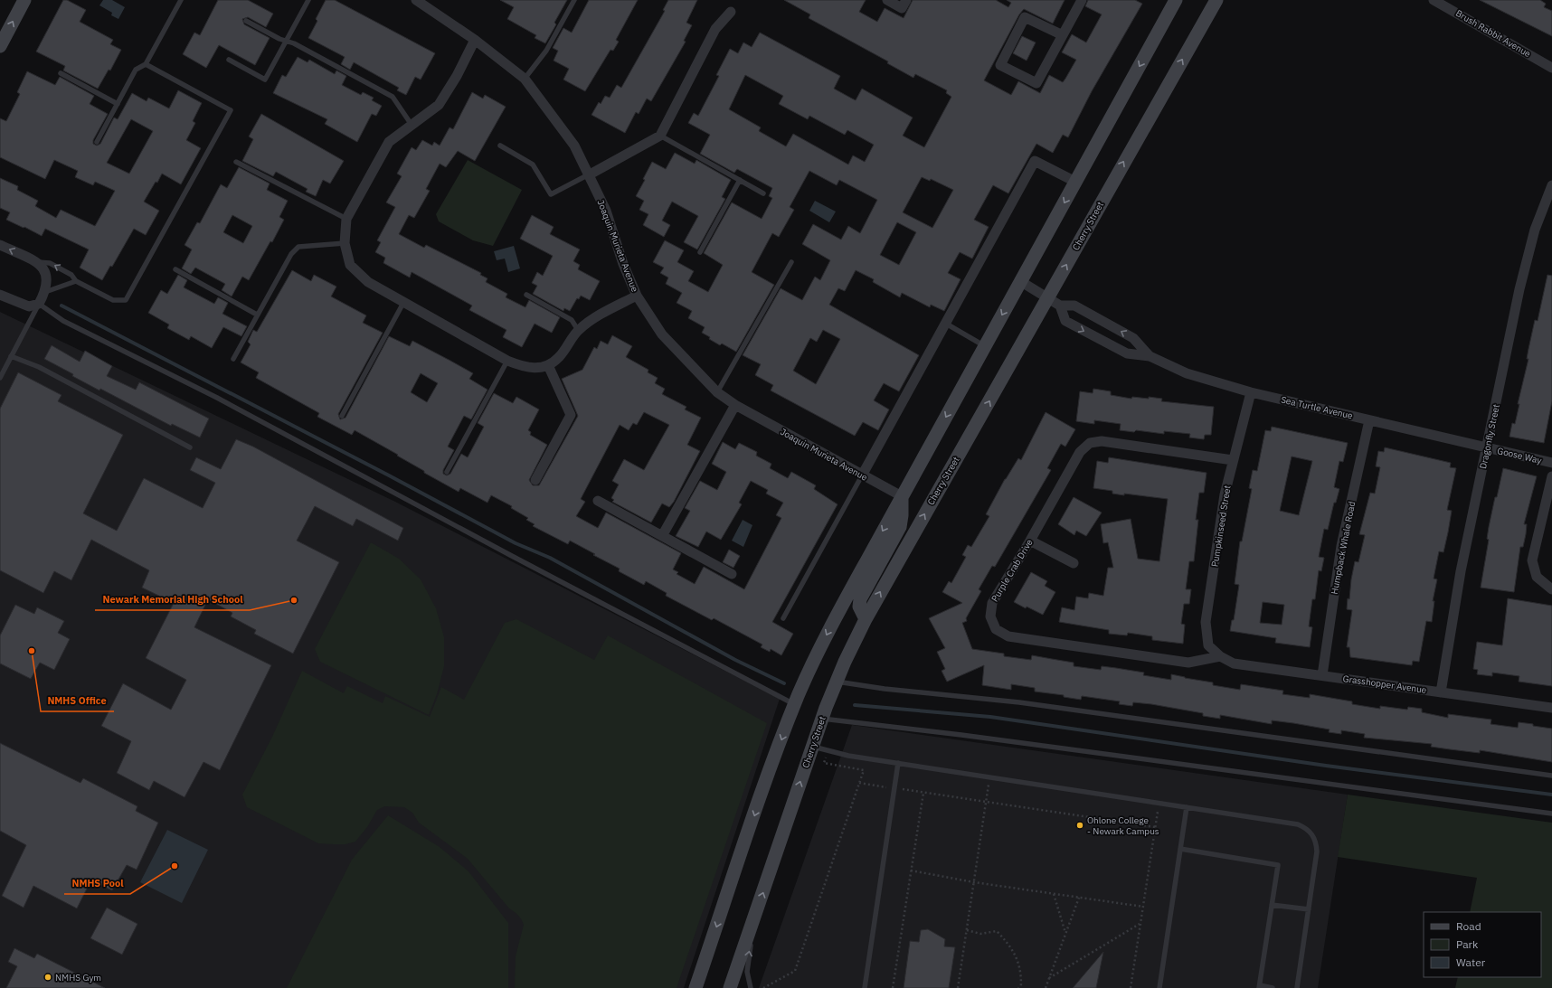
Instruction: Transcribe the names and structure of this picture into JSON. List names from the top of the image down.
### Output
{
  "streets": {
    "main road": ["Cherry Street"],
    "street": [
      "Brush Rabbit Avenue",
      "Joaquin Murieta Avenue",
      "Sea Turtle Avenue",
      "Dragonfly Street",
      "Goose Way",
      "Pumpkinseed Street",
      "Humpback Whale Road",
      "Purple Crab Drive",
      "Grasshopper Avenue"
    ]
  },
  "crossings": [
    ["Cherry Street", "Sea Turtle Avenue"],
    ["Sea Turtle Avenue", "Dragonfly Street"],
    ["Sea Turtle Avenue", "Goose Way"],
    ["Sea Turtle Avenue", "Pumpkinseed Street"],
    ["Sea Turtle Avenue", "Humpback Whale Road"],
    ["Dragonfly Street", "Goose Way"],
    ["Dragonfly Street", "Grasshopper Avenue"],
    ["Pumpkinseed Street", "Purple Crab Drive"],
    ["Pumpkinseed Street", "Grasshopper Avenue"],
    ["Humpback Whale Road", "Grasshopper Avenue"],
    ["Purple Crab Drive", "Grasshopper Avenue"]
  ],
  "places": [
    "Newark Memorial High School",
    "NMHS Office",
    "Ohlone College - Newark Campus",
    "NMHS Pool",
    "NMHS Gym"
  ],
  "legend": ["Road", "Park", "Water"]
}
